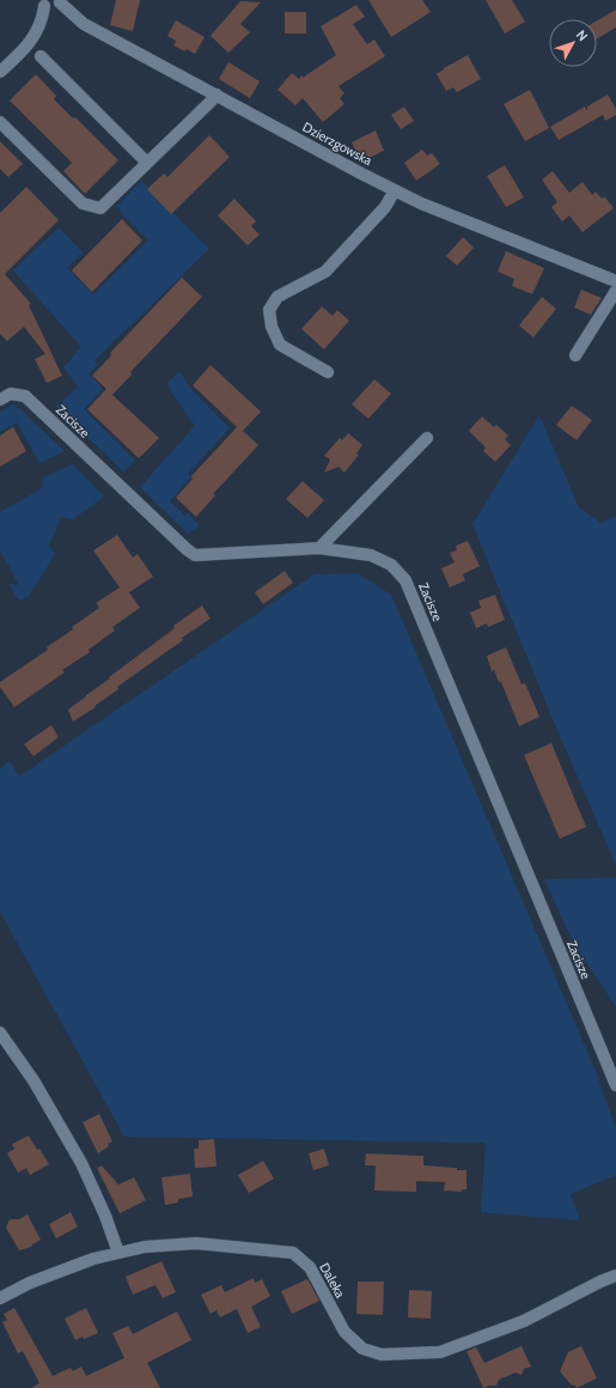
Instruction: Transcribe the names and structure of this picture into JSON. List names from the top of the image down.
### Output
{
  "streets": {
    "street": ["Dzierzgowska", "Zacisze", "Daleka"]
  },
  "north": "top right"
}
